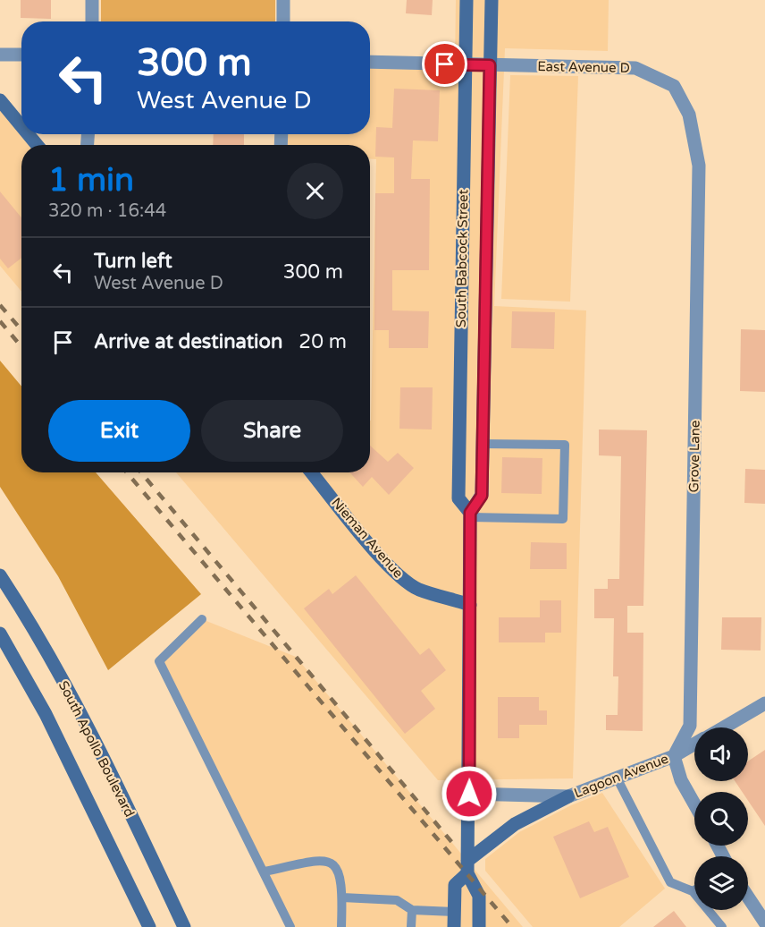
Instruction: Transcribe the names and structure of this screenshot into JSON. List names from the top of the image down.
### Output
{
  "streets": {
    "main road": ["South Babcock Street", "Nieman Avenue", "South Apollo Boulevard"],
    "street": ["East Avenue D", "Grove Lane", "Lagoon Avenue"]
  },
  "crossings": [
    ["East Avenue D", "South Babcock Street"],
    ["East Avenue D", "Grove Lane"],
    ["South Babcock Street", "Nieman Avenue"],
    ["South Babcock Street", "Lagoon Avenue"],
    ["Grove Lane", "Lagoon Avenue"]
  ],
  "page": {
    "turn": ["300 m", "West Avenue D"],
    "heading": ["1 min", "320 m · 16:44"],
    "list": [
      {
        "name": "Turn left",
        "note": "West Avenue D",
        "value": "300 m"
      },
      {
        "name": "Arrive at destination",
        "value": "20 m"
      }
    ],
    "buttons": ["Exit", "Share"]
  }
}
